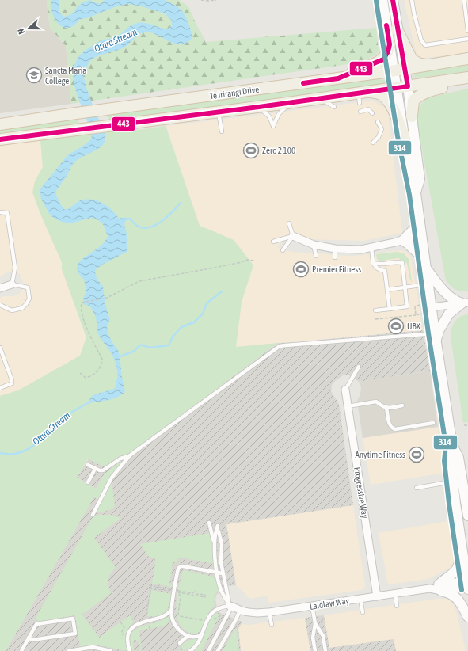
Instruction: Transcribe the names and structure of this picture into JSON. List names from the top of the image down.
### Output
{
  "streets": {
    "main road": ["Te Irirangi Drive"],
    "street": ["Progressive Way", "Laidlaw Way"]
  },
  "crossings": [
    ["Progressive Way", "Laidlaw Way"]
  ],
  "water": ["Otara Stream"],
  "places": {
    "school or university": ["Sancta Maria College"],
    "sports": [
      "Zero 2 100",
      "Premier Fitness",
      "UBX",
      "Anytime Fitness"
    ]
  },
  "lines": ["transit line 443", "transit line 314"],
  "north": "left"
}
